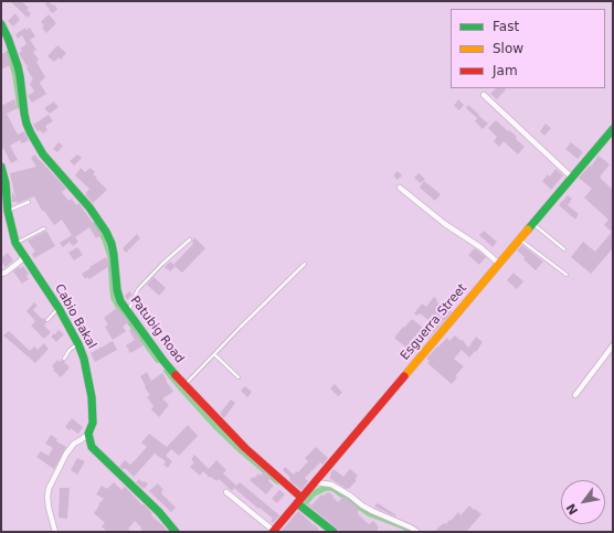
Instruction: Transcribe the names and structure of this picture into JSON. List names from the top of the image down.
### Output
{
  "streets": {
    "street": ["Cabio Bakal", "Esguerra Street", "Patubig Road"]
  },
  "crossings": [
    ["Esguerra Street", "Patubig Road"]
  ],
  "legend": ["Fast", "Slow", "Jam"],
  "north": "bottom left"
}
